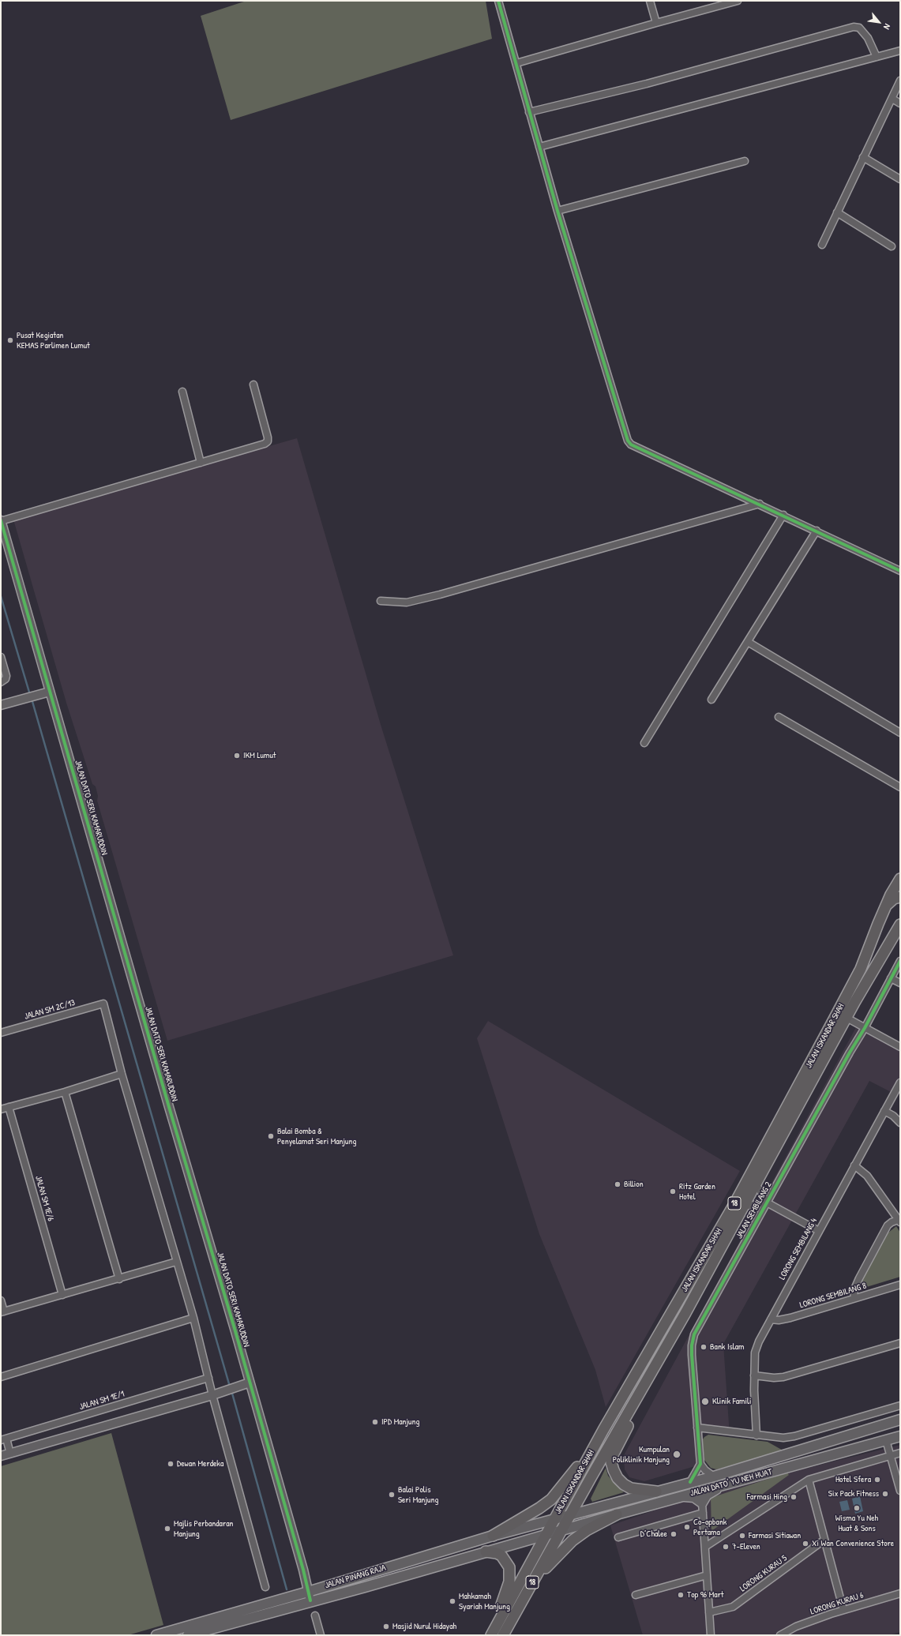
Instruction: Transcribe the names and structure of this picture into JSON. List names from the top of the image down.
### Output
{
  "streets": {
    "main road": [
      "JALAN ISKANDAR SHAH",
      "18",
      "JALAN DATO' YU NEH HUAT",
      "JALAN PINANG RAJA"
    ],
    "street": [
      "JALAN DATO SERI KAMARUDDIN",
      "JALAN SM 2C/13",
      "JALAN SM 1E/6",
      "JALAN SEMBILANG 2",
      "LORONG SEMBILANG 4",
      "LORONG SEMBILANG 8",
      "JALAN SM 1E/1",
      "LORONG KURAU 5",
      "LORONG KURAU 6"
    ]
  },
  "crossings": [
    ["JALAN DATO SERI KAMARUDDIN", "JALAN PINANG RAJA"],
    ["JALAN ISKANDAR SHAH", "JALAN DATO' YU NEH HUAT"],
    ["JALAN ISKANDAR SHAH", "JALAN PINANG RAJA"],
    ["LORONG SEMBILANG 4", "LORONG SEMBILANG 8"],
    ["JALAN DATO' YU NEH HUAT", "JALAN PINANG RAJA"]
  ],
  "places": [
    "Pusat Kegiatan KEMAS Parlimen Lumut",
    "IKM Lumut",
    "Balai Bomba & Penyelamat Seri Manjung",
    "Billion",
    "Ritz Garden Hotel",
    "Bank Islam",
    "Klinik Famili",
    "IPD Manjung",
    "Kumpulan Poliklinik Manjung",
    "Dewan Merdeka",
    "Hotel Sfera",
    "Six Pack Fitness",
    "Balai Polis Seri Manjung",
    "Farmasi Hing",
    "Wisma Yu Neh Huat & Sons",
    "Co-opbank Pertama",
    "Majlis Perbandaran Manjung",
    "D’Chalee",
    "Farmasi Sitiawan",
    "Xi Wan Convenience Store",
    "7-Eleven",
    "Top 96 Mart",
    "Mahkamah Syariah Manjung",
    "Masjid Nurul Hidayah"
  ],
  "north": "bottom right"
}
